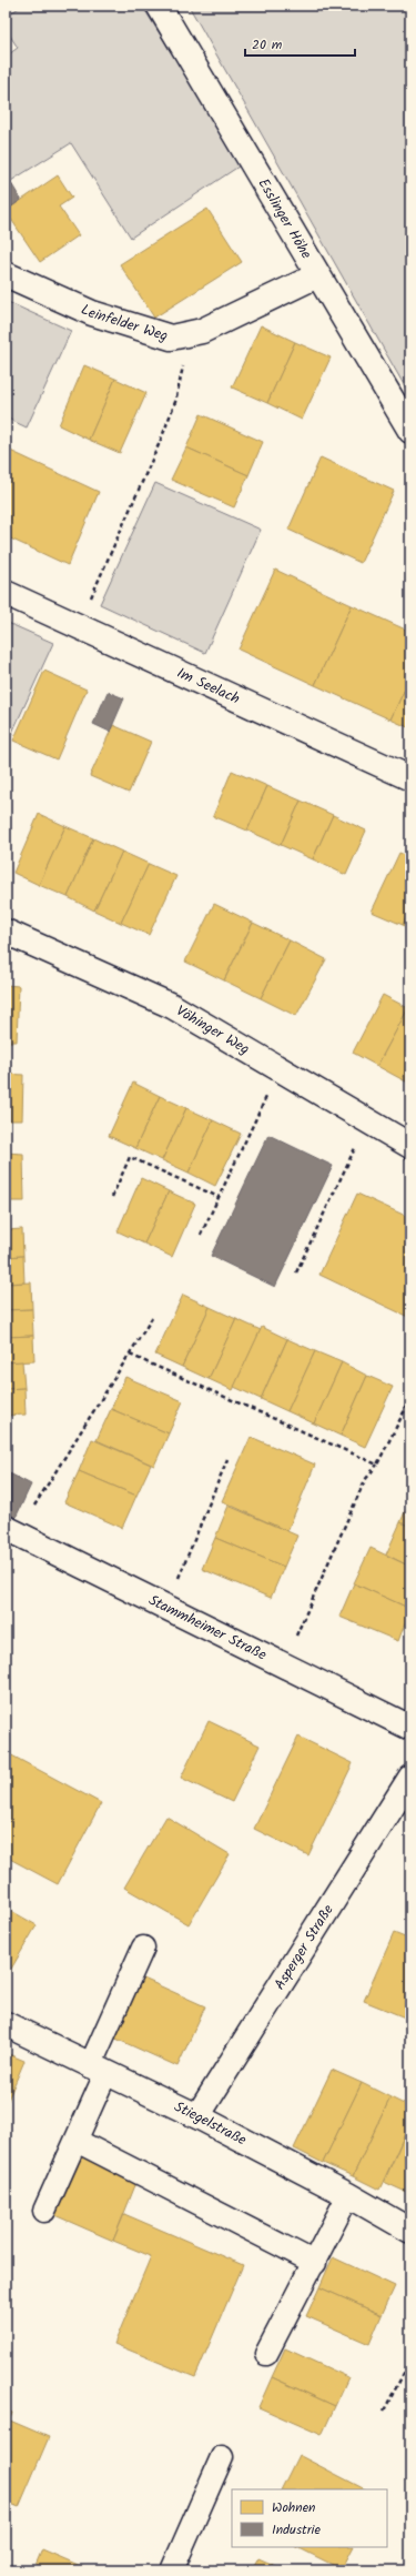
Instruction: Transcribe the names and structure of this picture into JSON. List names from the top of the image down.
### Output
{
  "streets": {
    "street": [
      "Esslinger Höhe",
      "Leinfelder Weg",
      "Im Seelach",
      "Vöhinger Weg",
      "Stammheimer Straße",
      "Asperger Straße",
      "Stiegelstraße"
    ]
  },
  "crossings": [
    ["Esslinger Höhe", "Leinfelder Weg"],
    ["Asperger Straße", "Stiegelstraße"]
  ],
  "legend": ["Wohnen", "Industrie"],
  "scale_bar": "20 m"
}
